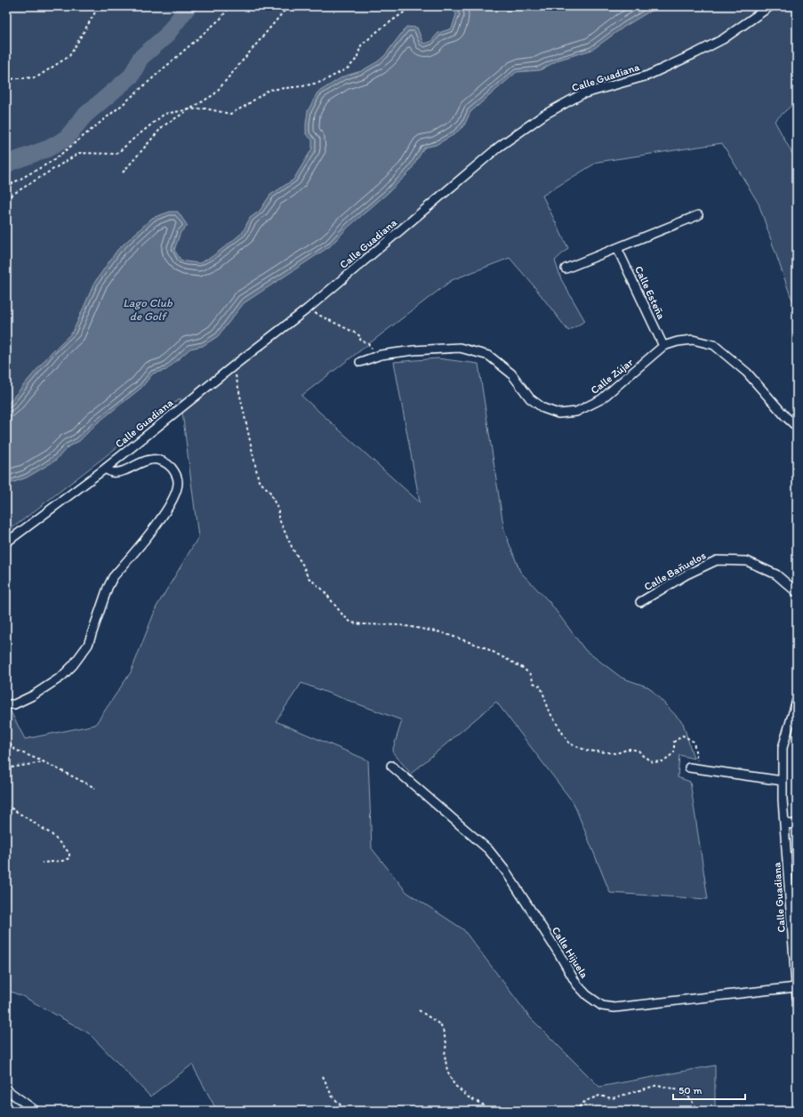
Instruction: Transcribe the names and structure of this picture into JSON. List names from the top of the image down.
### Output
{
  "streets": {
    "street": [
      "Calle Guadiana",
      "Calle Esteña",
      "Calle Zújar",
      "Calle Bañuelos",
      "Calle Hijuela"
    ]
  },
  "crossings": [
    ["Calle Guadiana", "Calle Hijuela"],
    ["Calle Esteña", "Calle Zújar"]
  ],
  "water": ["Lago Club de Golf"],
  "scale_bar": "50 m"
}
